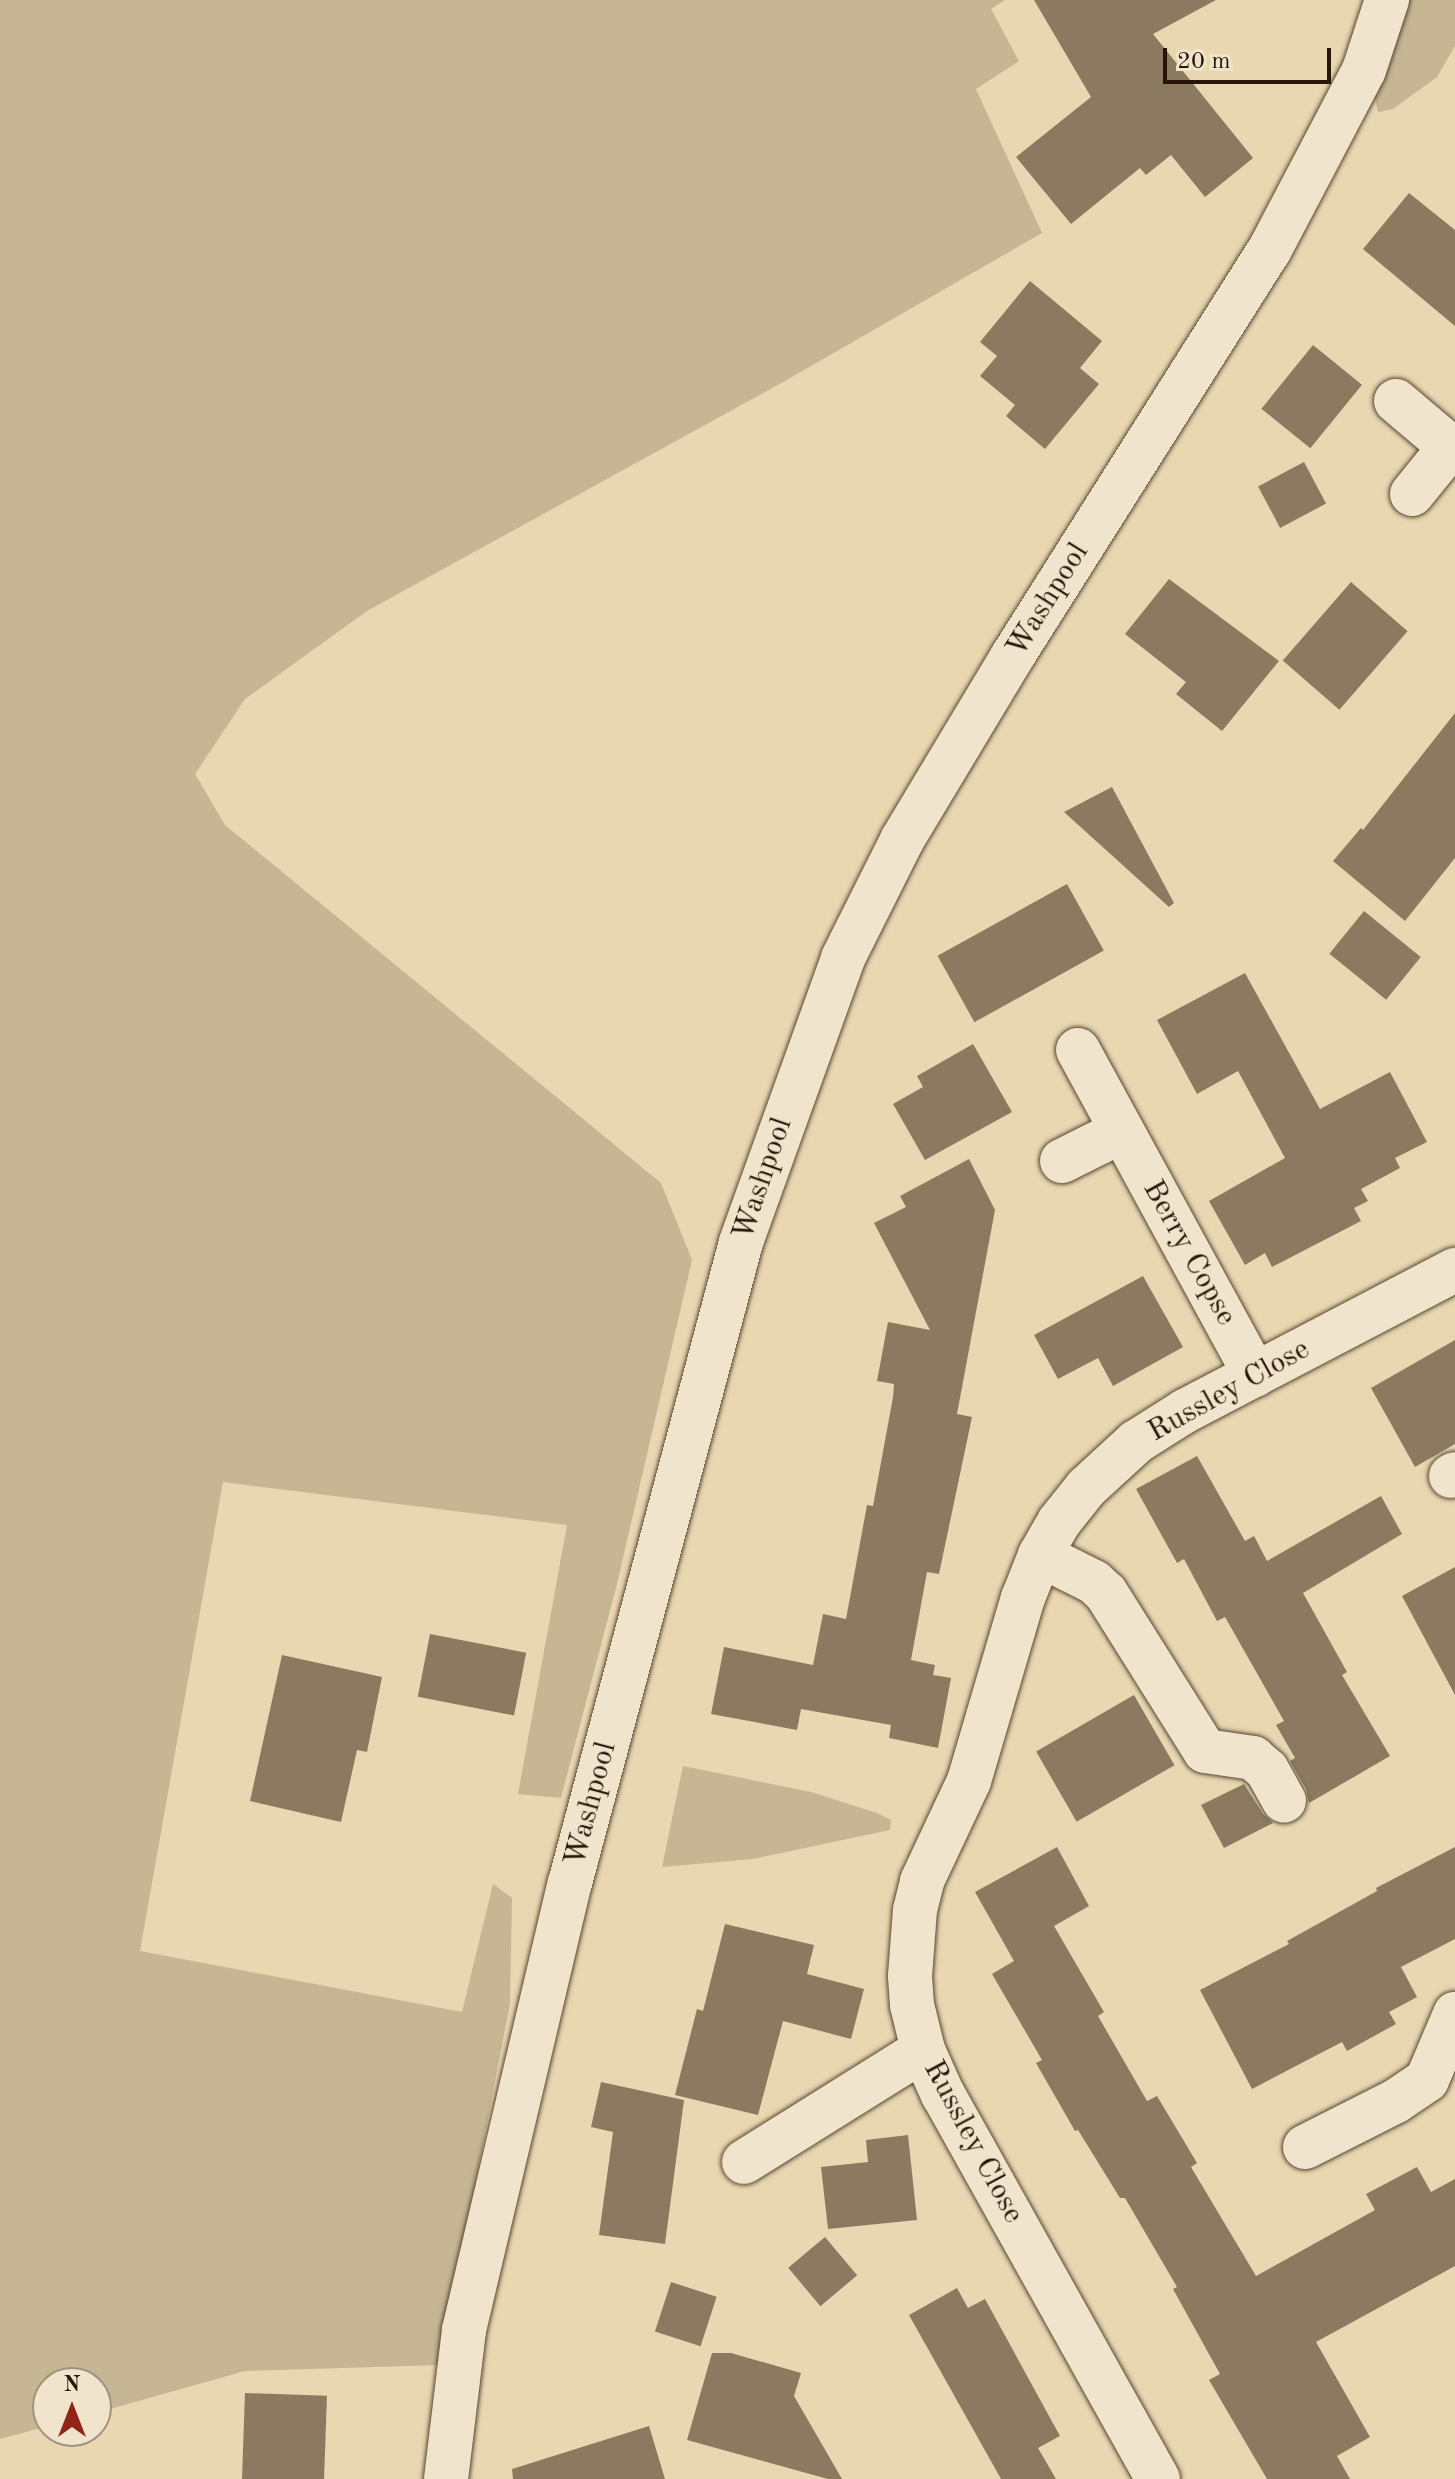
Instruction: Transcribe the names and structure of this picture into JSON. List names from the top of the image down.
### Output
{
  "streets": {
    "street": ["Washpool", "Berry Copse", "Russley Close"]
  },
  "crossings": [
    ["Berry Copse", "Russley Close"]
  ],
  "scale_bar": "20 m",
  "north": "top"
}
